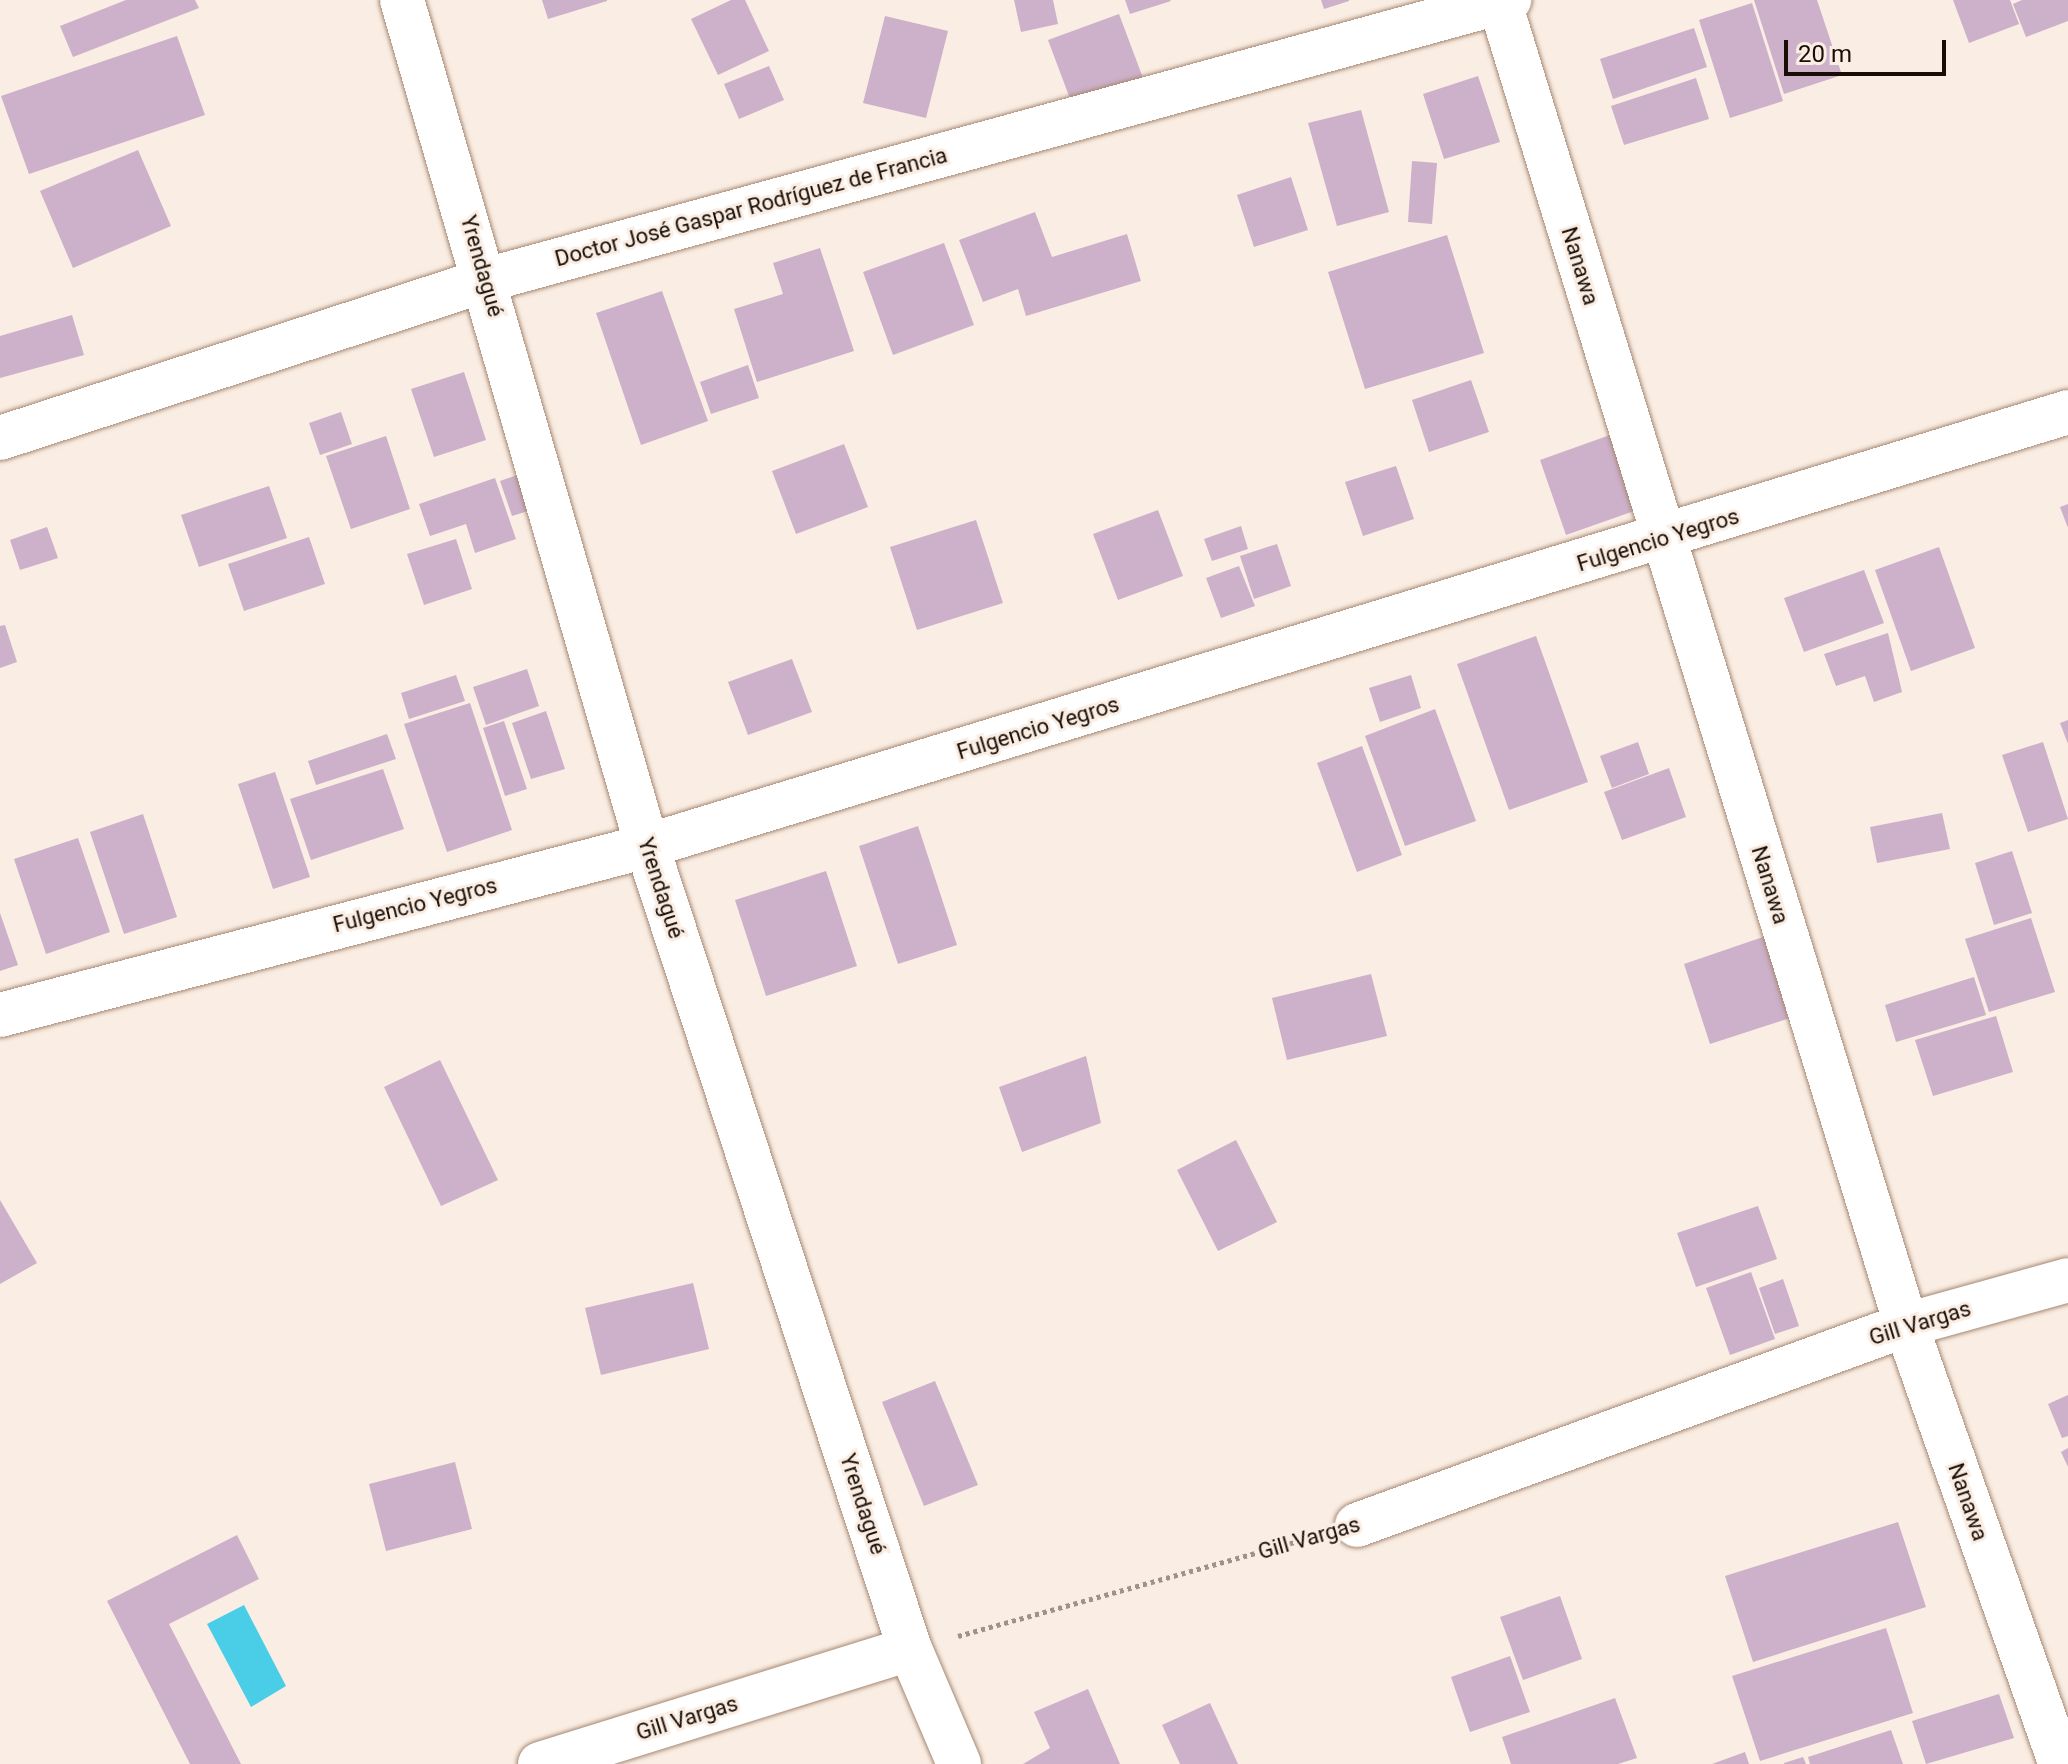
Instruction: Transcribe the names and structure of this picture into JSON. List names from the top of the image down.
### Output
{
  "streets": {
    "street": [
      "Doctor José Gaspar Rodríguez de Francia",
      "Yrendagué",
      "Nanawa",
      "Fulgencio Yegros",
      "Gill Vargas"
    ]
  },
  "crossings": [
    ["Doctor José Gaspar Rodríguez de Francia", "Yrendagué"],
    ["Doctor José Gaspar Rodríguez de Francia", "Nanawa"],
    ["Yrendagué", "Fulgencio Yegros"],
    ["Yrendagué", "Gill Vargas"],
    ["Nanawa", "Fulgencio Yegros"],
    ["Nanawa", "Gill Vargas"]
  ],
  "scale_bar": "20 m"
}
